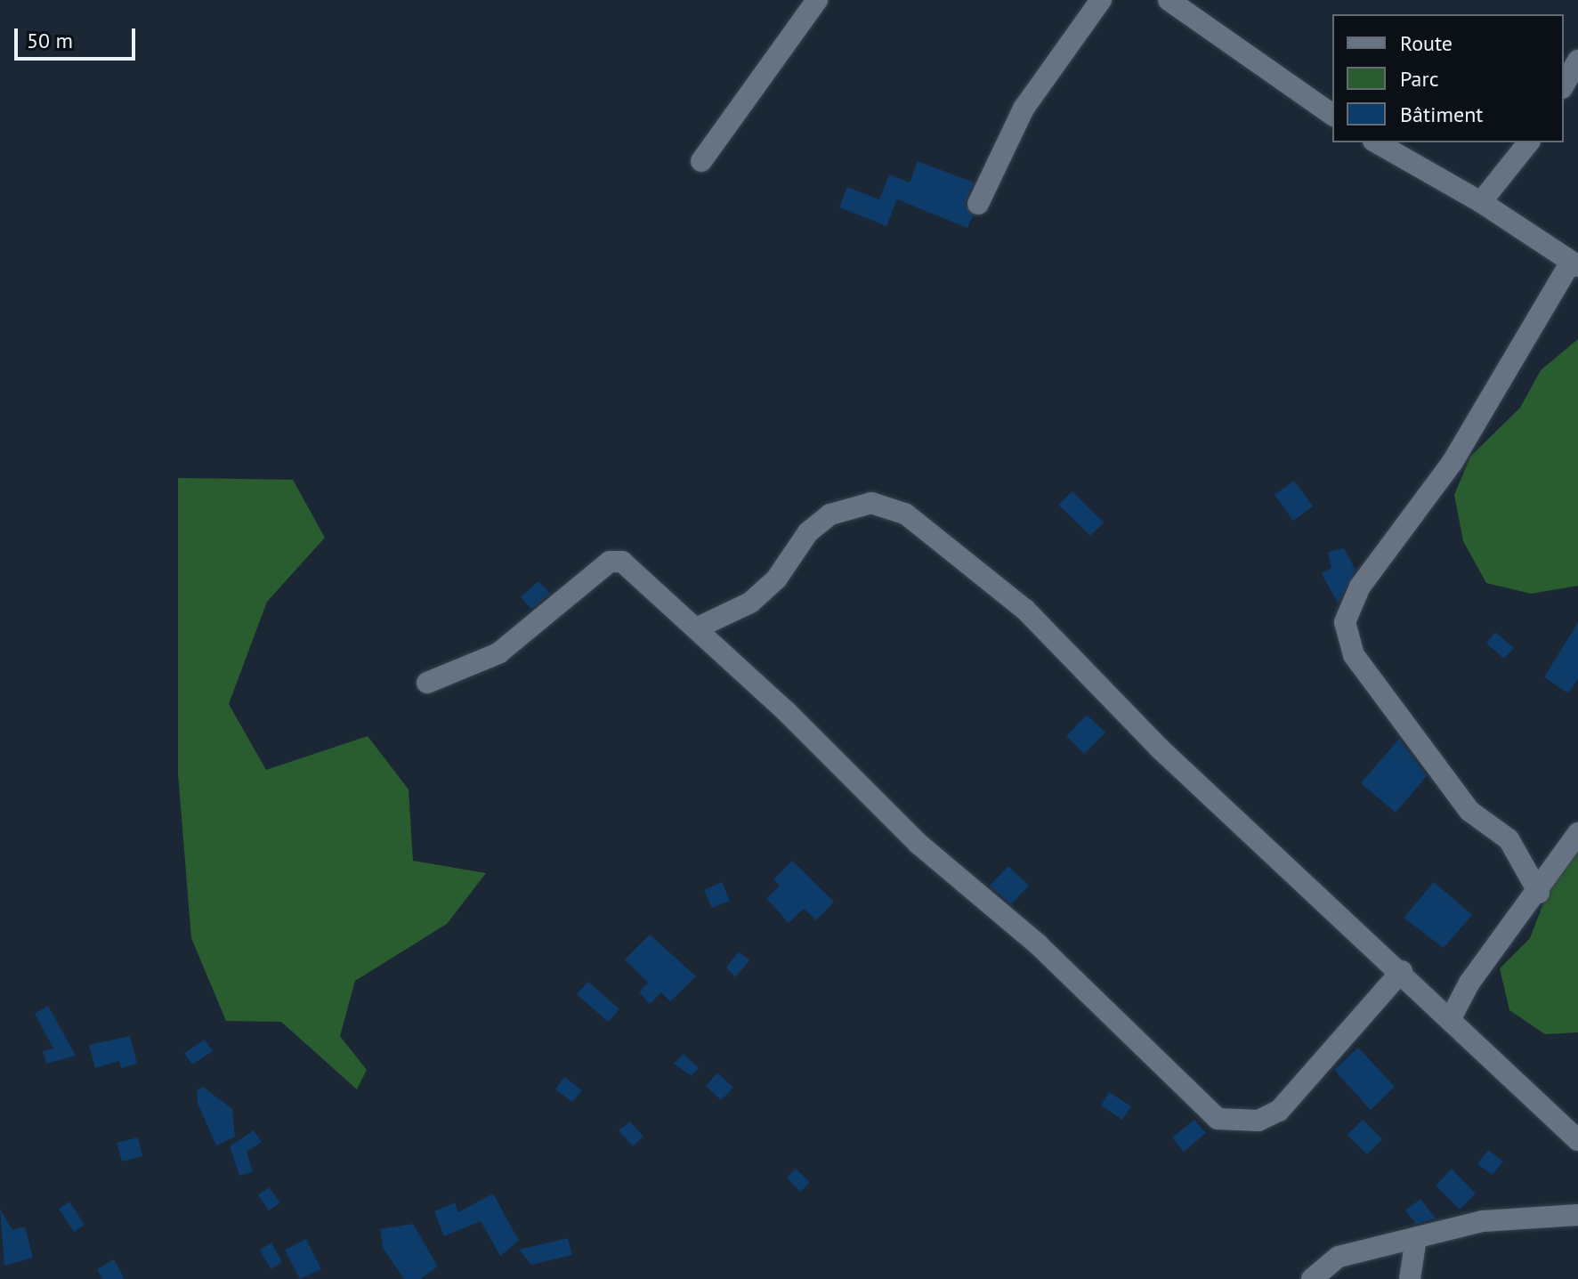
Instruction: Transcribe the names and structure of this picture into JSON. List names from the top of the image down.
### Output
{
  "legend": ["Route", "Parc", "Bâtiment"],
  "scale_bar": "50 m"
}
